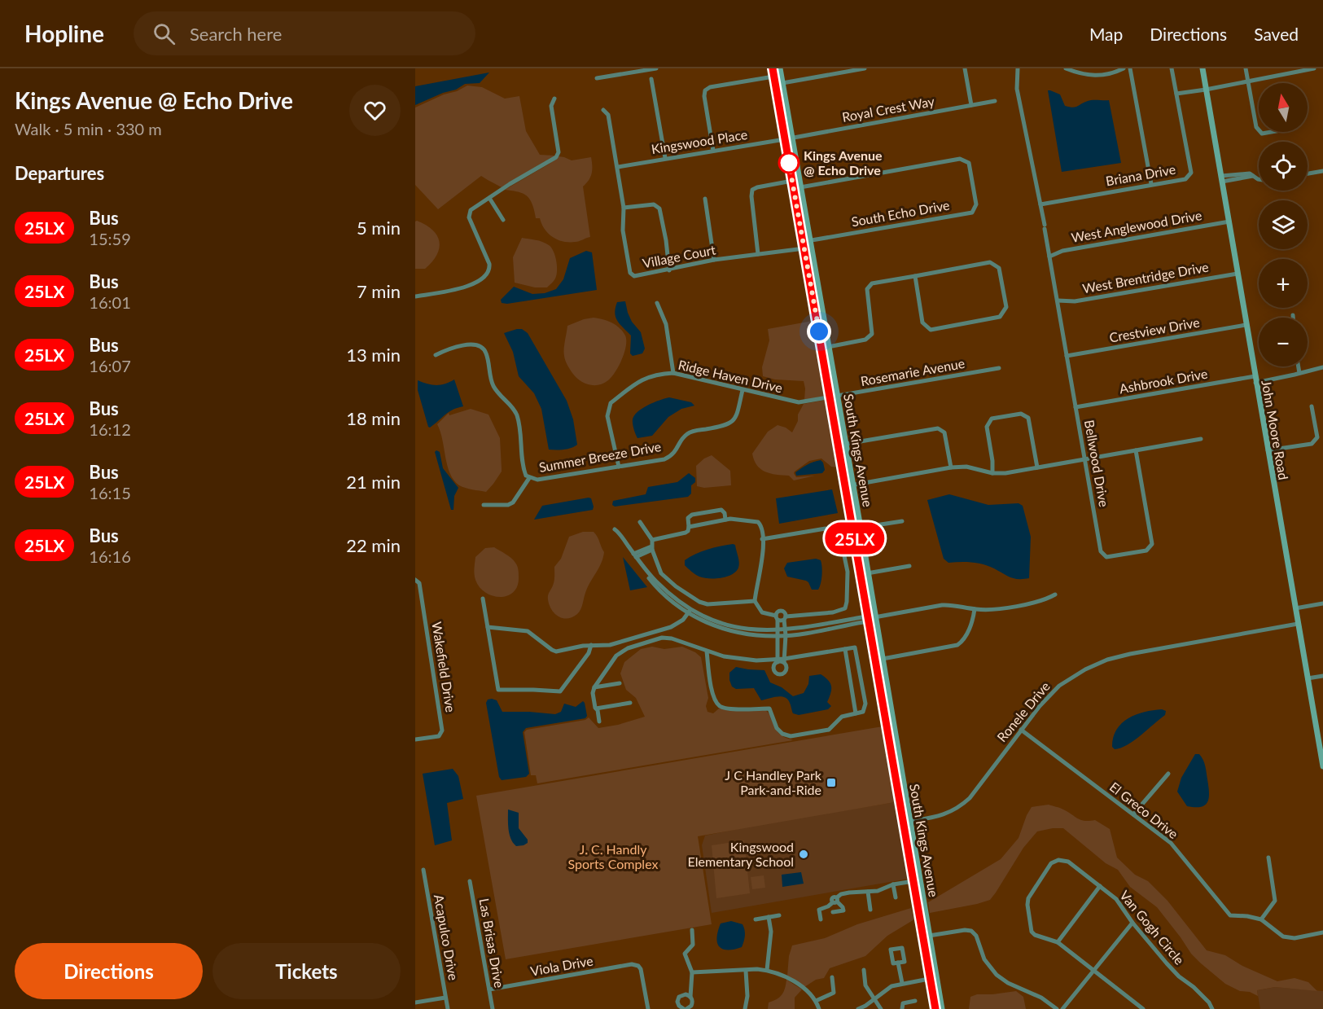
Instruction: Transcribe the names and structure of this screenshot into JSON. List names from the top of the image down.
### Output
{
  "streets": {
    "main road": ["John Moore Road", "South Kings Avenue"],
    "street": [
      "Royal Crest Way",
      "Kingswood Place",
      "Briana Drive",
      "South Echo Drive",
      "West Anglewood Drive",
      "Village Court",
      "West Brentridge Drive",
      "Crestview Drive",
      "Rosemarie Avenue",
      "Ridge Haven Drive",
      "Ashbrook Drive",
      "Summer Breeze Drive",
      "Bellwood Drive",
      "Wakefield Drive",
      "Ronele Drive",
      "El Greco Drive",
      "Van Gogh Circle",
      "Acapulco Drive",
      "Las Brisas Drive",
      "Viola Drive"
    ]
  },
  "crossings": [
    ["Royal Crest Way", "Kingswood Place"],
    ["Royal Crest Way", "South Kings Avenue"],
    ["Kingswood Place", "Village Court"],
    ["Kingswood Place", "South Kings Avenue"],
    ["Briana Drive", "Bellwood Drive"],
    ["South Echo Drive", "South Kings Avenue"],
    ["West Anglewood Drive", "John Moore Road"],
    ["West Anglewood Drive", "Bellwood Drive"],
    ["Village Court", "South Kings Avenue"],
    ["West Brentridge Drive", "John Moore Road"],
    ["West Brentridge Drive", "Bellwood Drive"],
    ["Crestview Drive", "John Moore Road"],
    ["Crestview Drive", "Bellwood Drive"],
    ["Rosemarie Avenue", "Ridge Haven Drive"],
    ["Rosemarie Avenue", "South Kings Avenue"],
    ["Ridge Haven Drive", "South Kings Avenue"],
    ["Ridge Haven Drive", "Summer Breeze Drive"],
    ["Ashbrook Drive", "John Moore Road"],
    ["Ashbrook Drive", "Bellwood Drive"],
    ["John Moore Road", "Ronele Drive"],
    ["South Kings Avenue", "Ronele Drive"],
    ["Ronele Drive", "El Greco Drive"],
    ["Las Brisas Drive", "Viola Drive"]
  ],
  "parks": ["J. C. Handly Sports Complex"],
  "places": {
    "other": ["Kings Avenue @ Echo Drive", "Kingswood Elementary School"],
    "transit": ["J C Handley Park Park-and-Ride"]
  },
  "lines": ["bus line 25LX"],
  "north": "top",
  "page": {
    "header": "Hopline",
    "search": "Search here",
    "nav": ["Map", "Directions", "Saved"],
    "heading": [
      ["Kings Avenue @ Echo Drive", "Walk · 5 min · 330 m"],
      "Departures"
    ],
    "on_map": "25LX",
    "map_buttons": ["+", "−"],
    "list": [
      {
        "mark": "25LX",
        "name": "Bus",
        "note": "15:59",
        "value": "5 min"
      },
      {
        "mark": "25LX",
        "name": "Bus",
        "note": "16:01",
        "value": "7 min"
      },
      {
        "mark": "25LX",
        "name": "Bus",
        "note": "16:07",
        "value": "13 min"
      },
      {
        "mark": "25LX",
        "name": "Bus",
        "note": "16:12",
        "value": "18 min"
      },
      {
        "mark": "25LX",
        "name": "Bus",
        "note": "16:15",
        "value": "21 min"
      },
      {
        "mark": "25LX",
        "name": "Bus",
        "note": "16:16",
        "value": "22 min"
      }
    ],
    "buttons": ["Directions", "Tickets"]
  }
}
